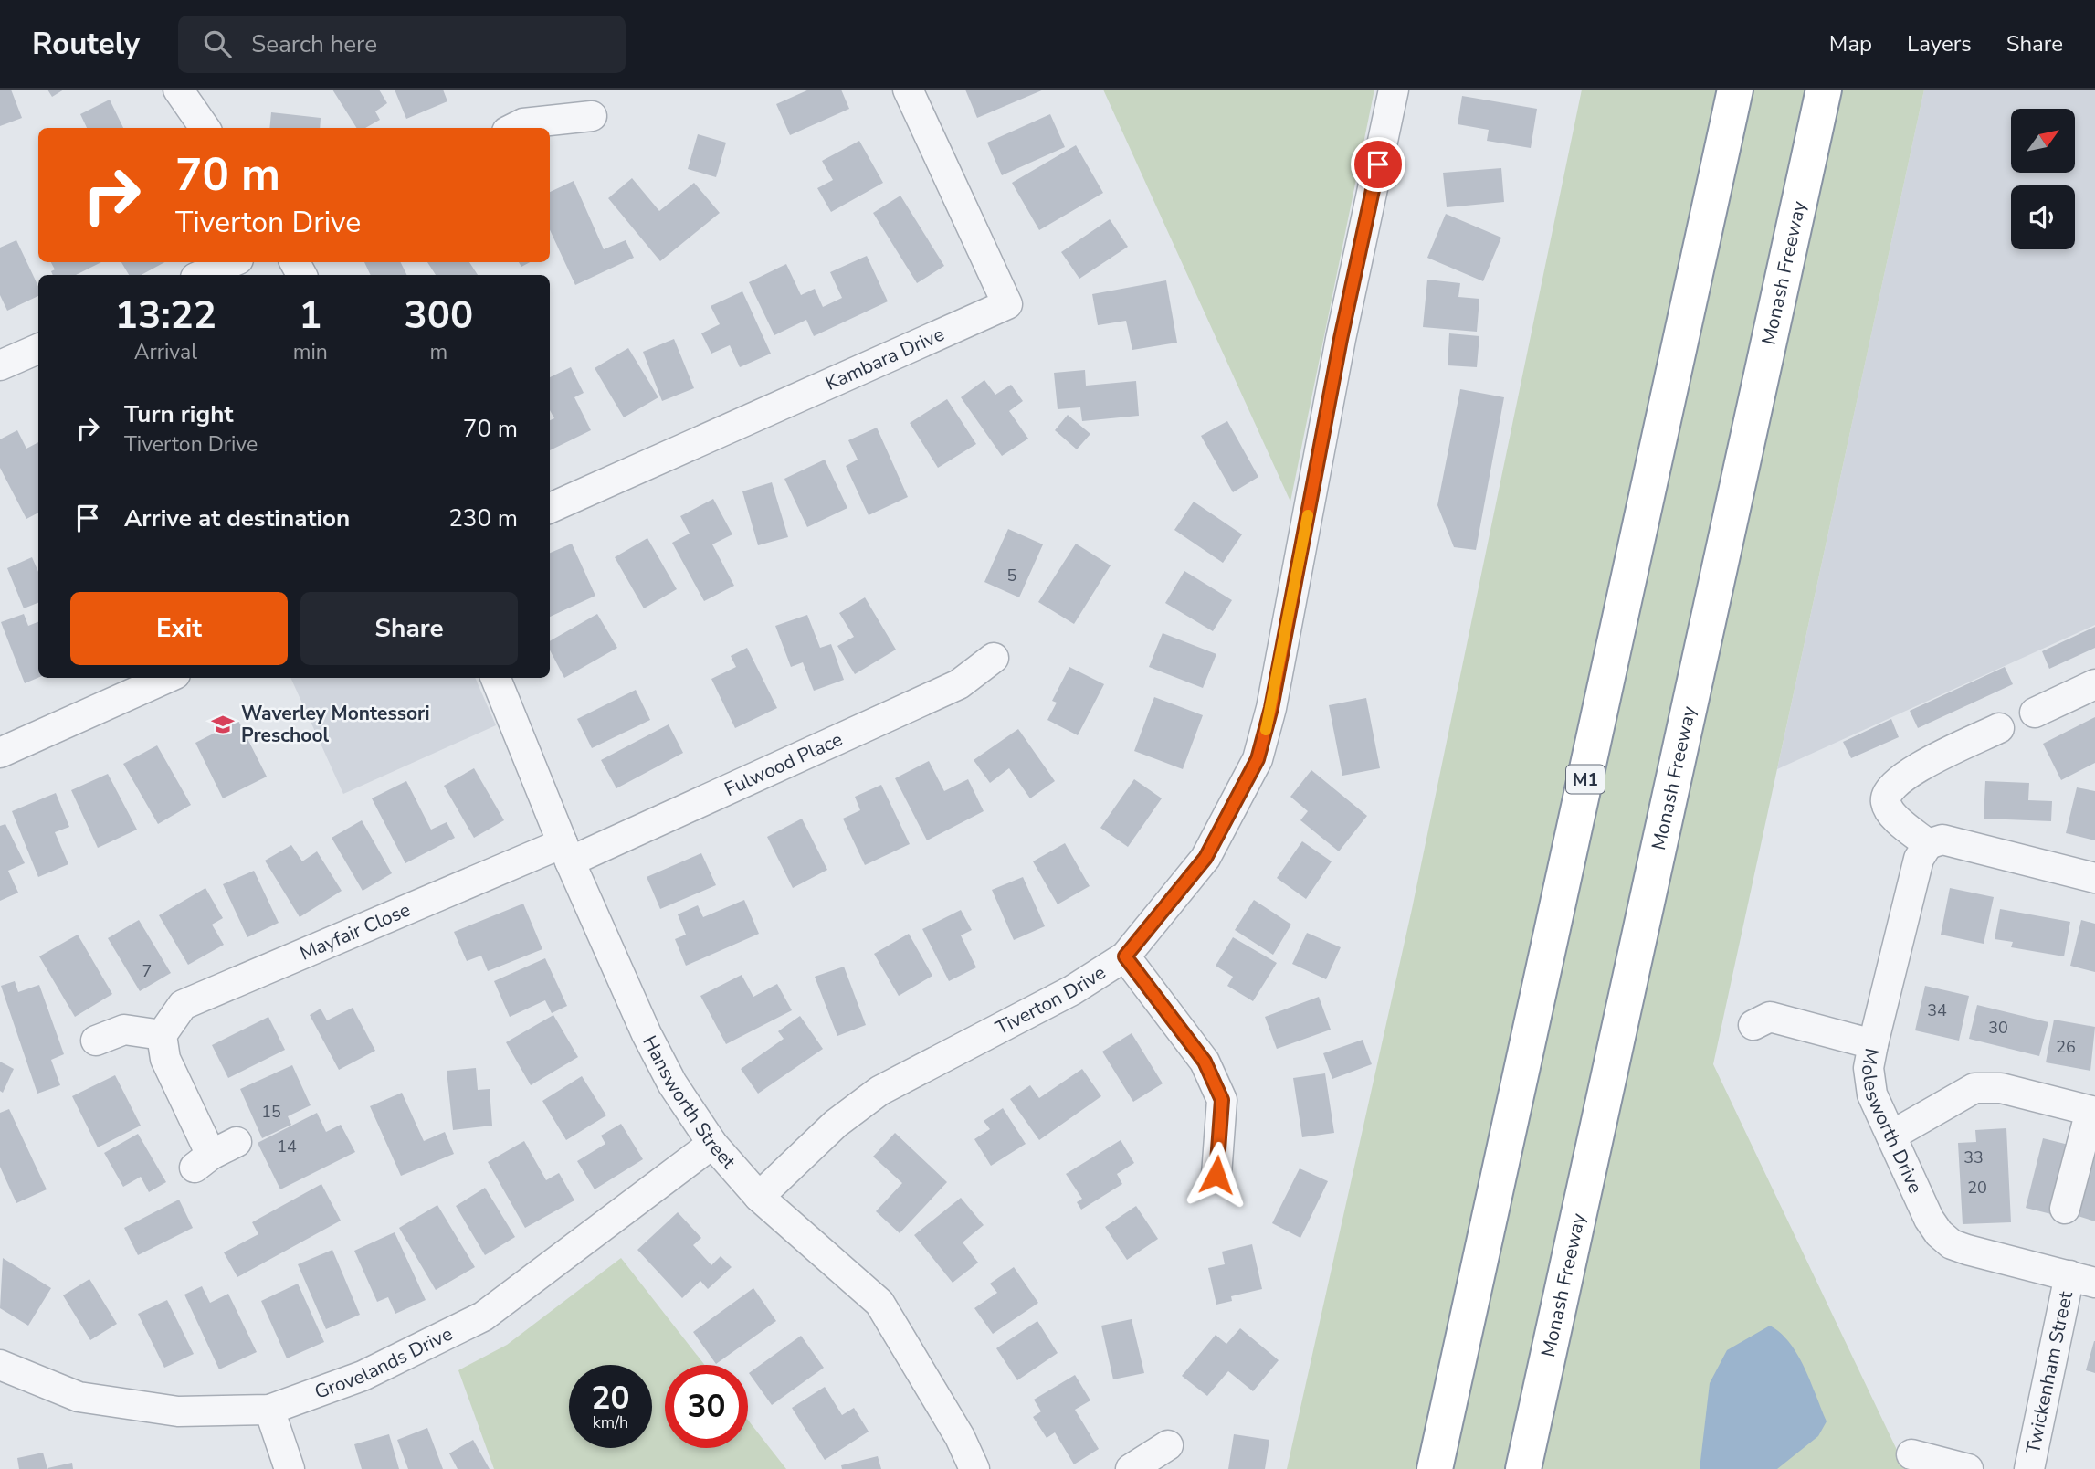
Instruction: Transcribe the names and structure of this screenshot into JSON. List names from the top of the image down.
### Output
{
  "streets": {
    "highway": ["Monash Freeway", "M1"],
    "street": [
      "Kambara Drive",
      "Fulwood Place",
      "Mayfair Close",
      "Tiverton Drive",
      "Hansworth Street",
      "Molesworth Drive",
      "Grovelands Drive",
      "Twickenham Street"
    ]
  },
  "crossings": [
    ["Fulwood Place", "Mayfair Close"],
    ["Fulwood Place", "Hansworth Street"],
    ["Mayfair Close", "Hansworth Street"],
    ["Tiverton Drive", "Hansworth Street"],
    ["Hansworth Street", "Grovelands Drive"],
    ["Molesworth Drive", "Twickenham Street"]
  ],
  "places": {
    "school or university": ["Waverley Montessori Preschool"]
  },
  "house_numbers": [
    "5",
    "7",
    "34",
    "30",
    "26",
    "15",
    "14",
    "33",
    "20"
  ],
  "north": "top right",
  "page": {
    "header": "Routely",
    "search": "Search here",
    "nav": ["Map", "Layers", "Share"],
    "turn": ["70 m", "Tiverton Drive"],
    "eta": [
      "13:22",
      "Arrival",
      "1",
      "min",
      "300",
      "m"
    ],
    "list": [
      {
        "name": "Turn right",
        "note": "Tiverton Drive",
        "value": "70 m"
      },
      {
        "name": "Arrive at destination",
        "value": "230 m"
      }
    ],
    "buttons": ["Exit", "Share"],
    "speed": "20 km/h",
    "limit": "30"
  }
}
